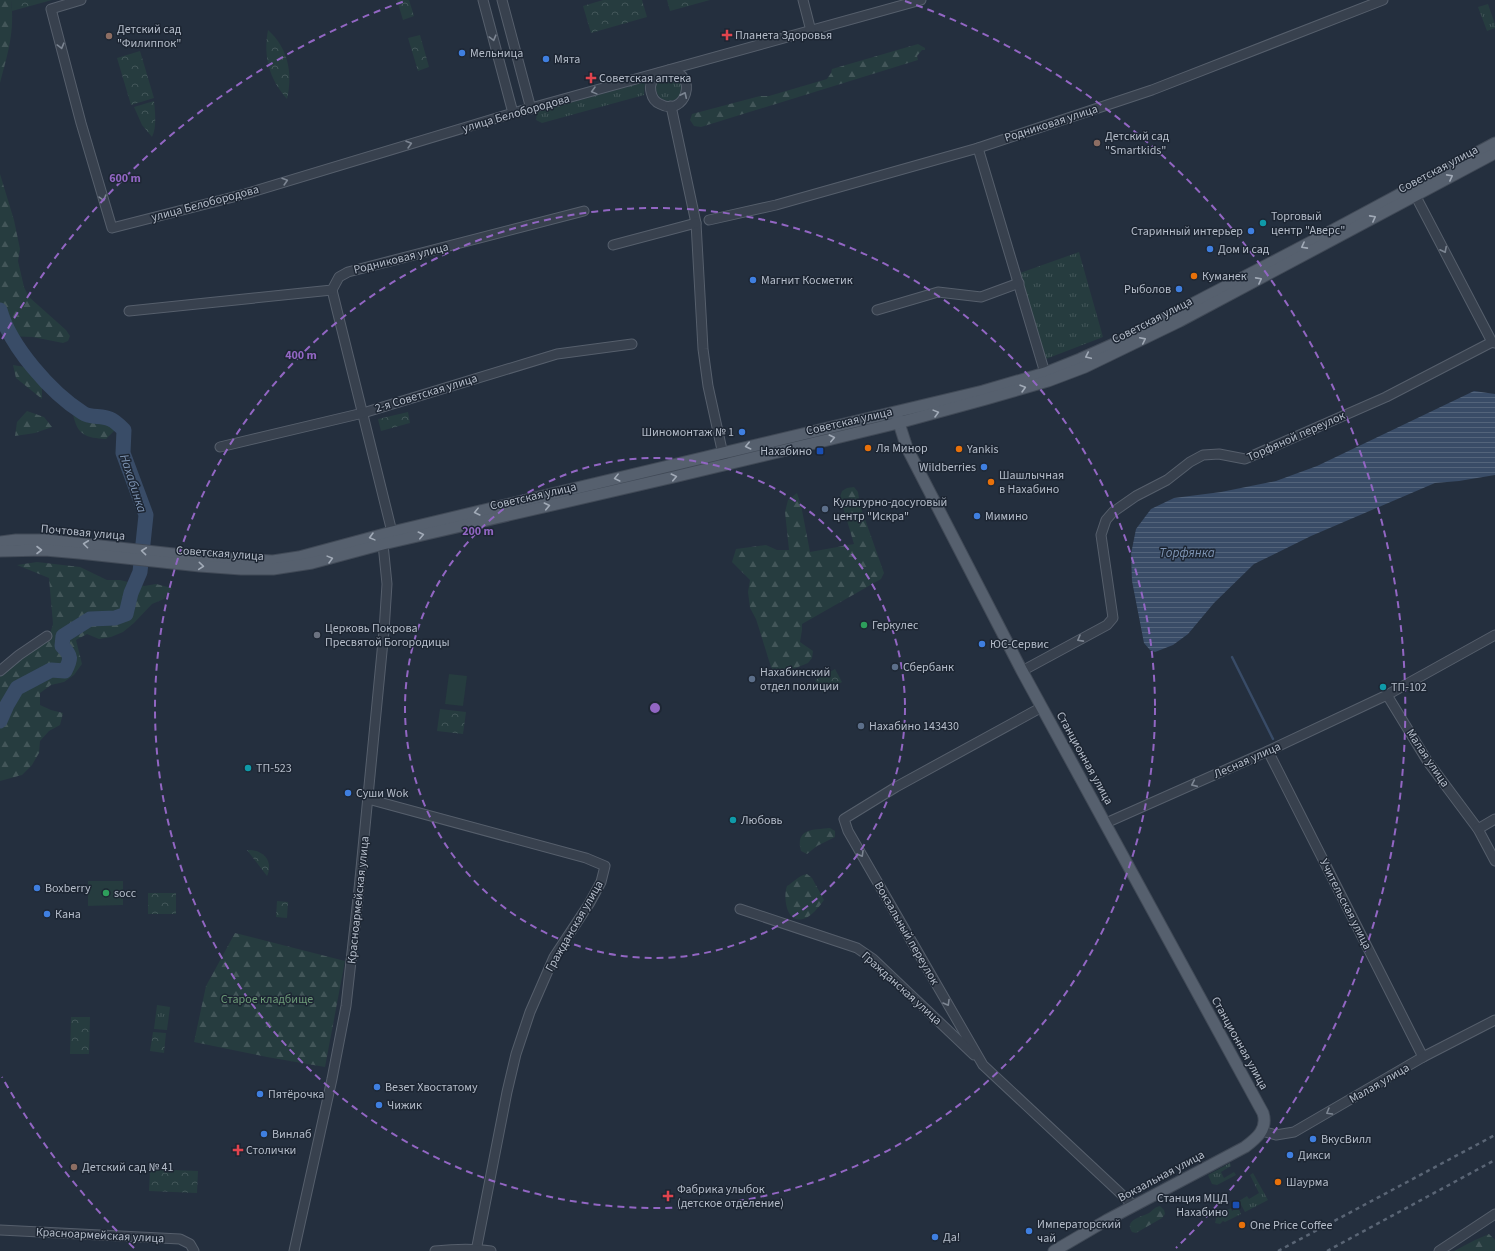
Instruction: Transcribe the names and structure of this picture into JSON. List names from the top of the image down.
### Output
{
  "streets": {
    "main road": [
      "Советская улица",
      "Почтовая улица",
      "Станционная улица",
      "Вокзальная улица"
    ],
    "street": [
      "улица Белобородова",
      "Родниковая улица",
      "2-я Советская улица",
      "Торфяной переулок",
      "Малая улица",
      "Лесная улица",
      "Красноармейская улица",
      "Учительская улица",
      "Гражданская улица",
      "Вокзальный переулок"
    ]
  },
  "crossings": [
    ["Советская улица", "Почтовая улица"],
    ["Советская улица", "Станционная улица"],
    ["Советская улица", "Красноармейская улица"],
    ["Торфяной переулок", "Станционная улица"],
    ["Станционная улица", "Малая улица"],
    ["Станционная улица", "Лесная улица"],
    ["Станционная улица", "Вокзальный переулок"],
    ["Станционная улица", "Вокзальная улица"],
    ["Малая улица", "Лесная улица"],
    ["Малая улица", "Учительская улица"],
    ["Малая улица", "Вокзальная улица"],
    ["Лесная улица", "Учительская улица"],
    ["Красноармейская улица", "Гражданская улица"],
    ["Гражданская улица", "Вокзальный переулок"],
    ["Вокзальный переулок", "Вокзальная улица"]
  ],
  "one_way": ["Торфяной переулок", "Малая улица", "Лесная улица"],
  "water": ["Нахабинка", "Торфянка"],
  "parks": ["Старое кладбище"],
  "places": {
    "health": [
      "Планета Здоровья",
      "Советская аптека",
      "Столички",
      "Фабрика улыбок (детское отделение)"
    ],
    "other": [
      "Детский сад \"Филиппок\"",
      "Мельница",
      "Мята",
      "Детский сад \"Smartkids\"",
      "Торговый центр \"Аверс\"",
      "Старинный интерьер",
      "Дом и сад",
      "Куманек",
      "Магнит Косметик",
      "Рыболов",
      "Шиномонтаж № 1",
      "Ля Минор",
      "Yankis",
      "Wildberries",
      "Шашлычная в Нахабино",
      "Культурно-досуговый центр \"Искра\"",
      "Мимино",
      "Геркулес",
      "Церковь Покрова Пресвятой Богородицы",
      "ЮС-Сервис",
      "Сбербанк",
      "Нахабинский отдел полиции",
      "ТП-102",
      "Нахабино 143430",
      "ТП-523",
      "Суши Wok",
      "Любовь",
      "Boxberry",
      "socc",
      "Кана",
      "Везет Хвостатому",
      "Пятёрочка",
      "Чижик",
      "Винлаб",
      "ВкусВилл",
      "Дикси",
      "Детский сад № 41",
      "Шаурма",
      "One Price Coffee",
      "Императорский чай",
      "Да!"
    ],
    "transit": ["Нахабино", "Станция МЦД Нахабино"]
  },
  "rings": ["600 m", "400 m", "200 m"]
}
